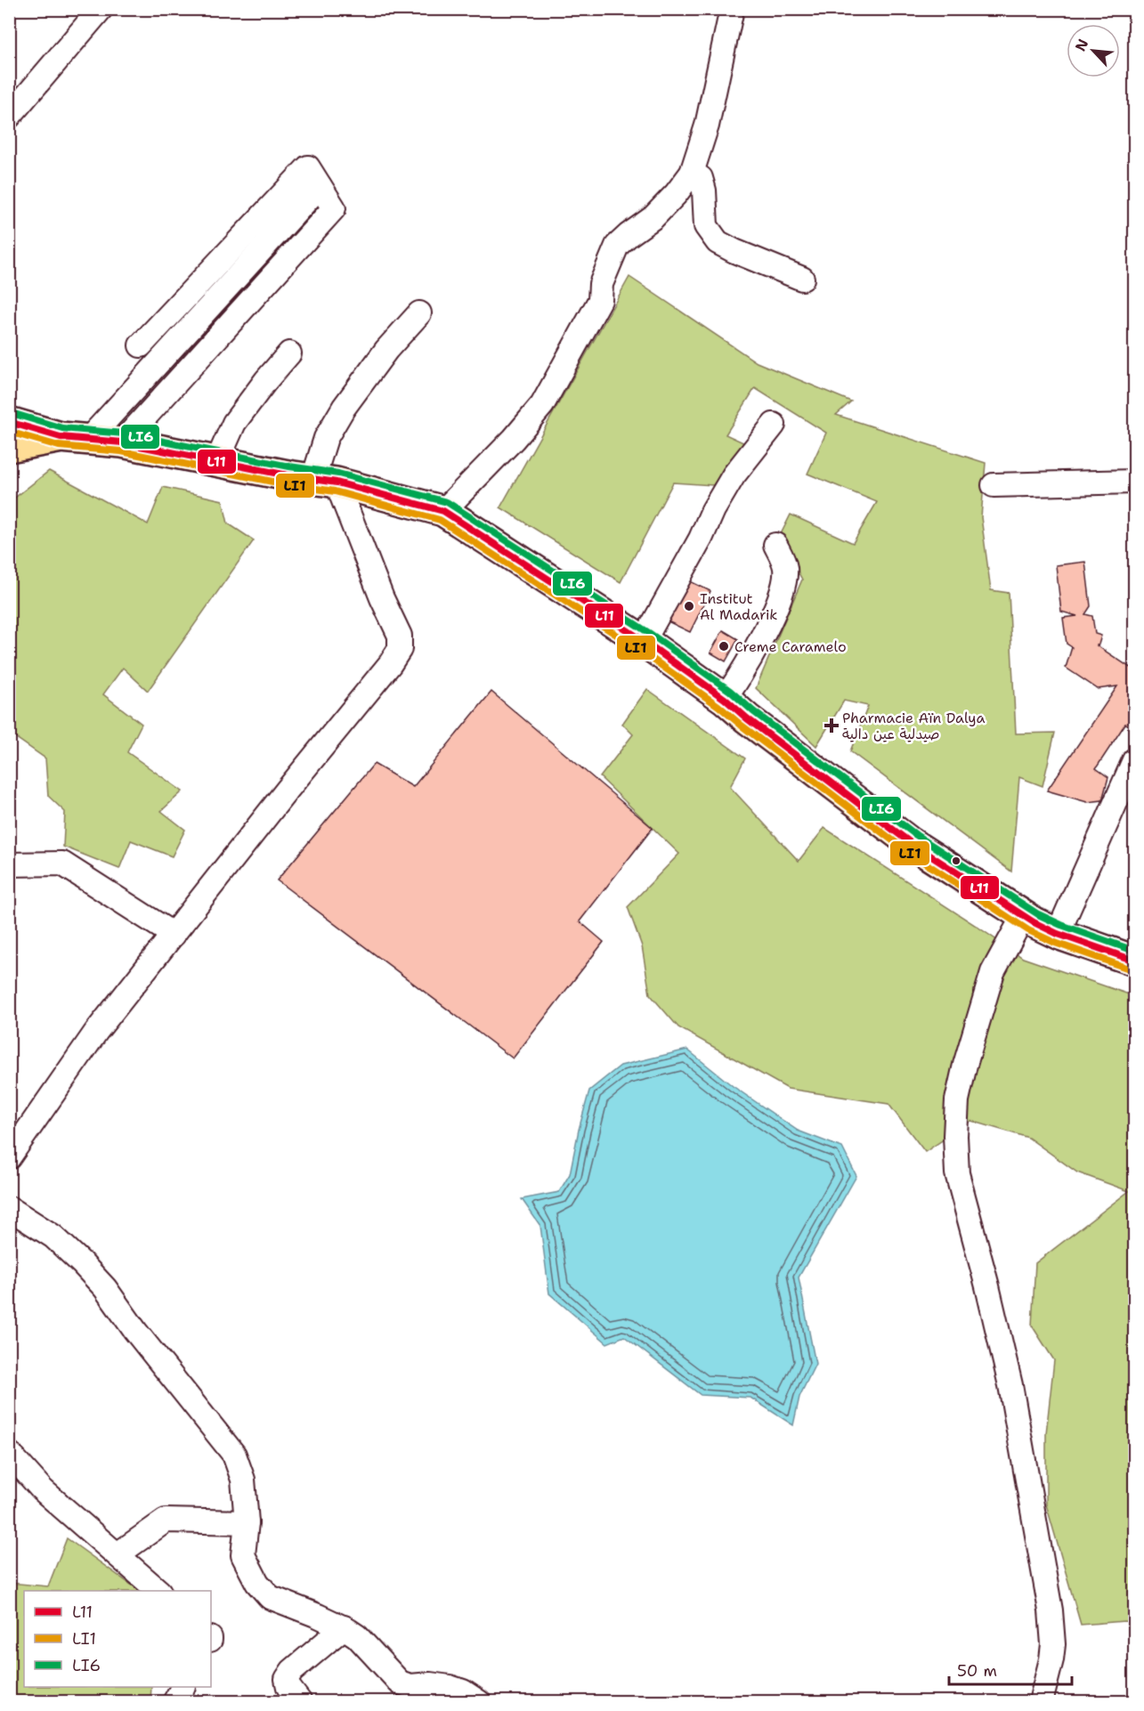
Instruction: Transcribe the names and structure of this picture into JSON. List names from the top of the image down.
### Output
{
  "places": {
    "other": ["Institut Al Madarik", "Creme Caramelo"],
    "health": ["Pharmacie Aïn Dalya صيدلية عين دالية"]
  },
  "lines": ["transit line LI6", "transit line L11", "transit line LI1"],
  "legend": ["L11", "LI1", "LI6"],
  "scale_bar": "50 m",
  "north": "top left"
}
